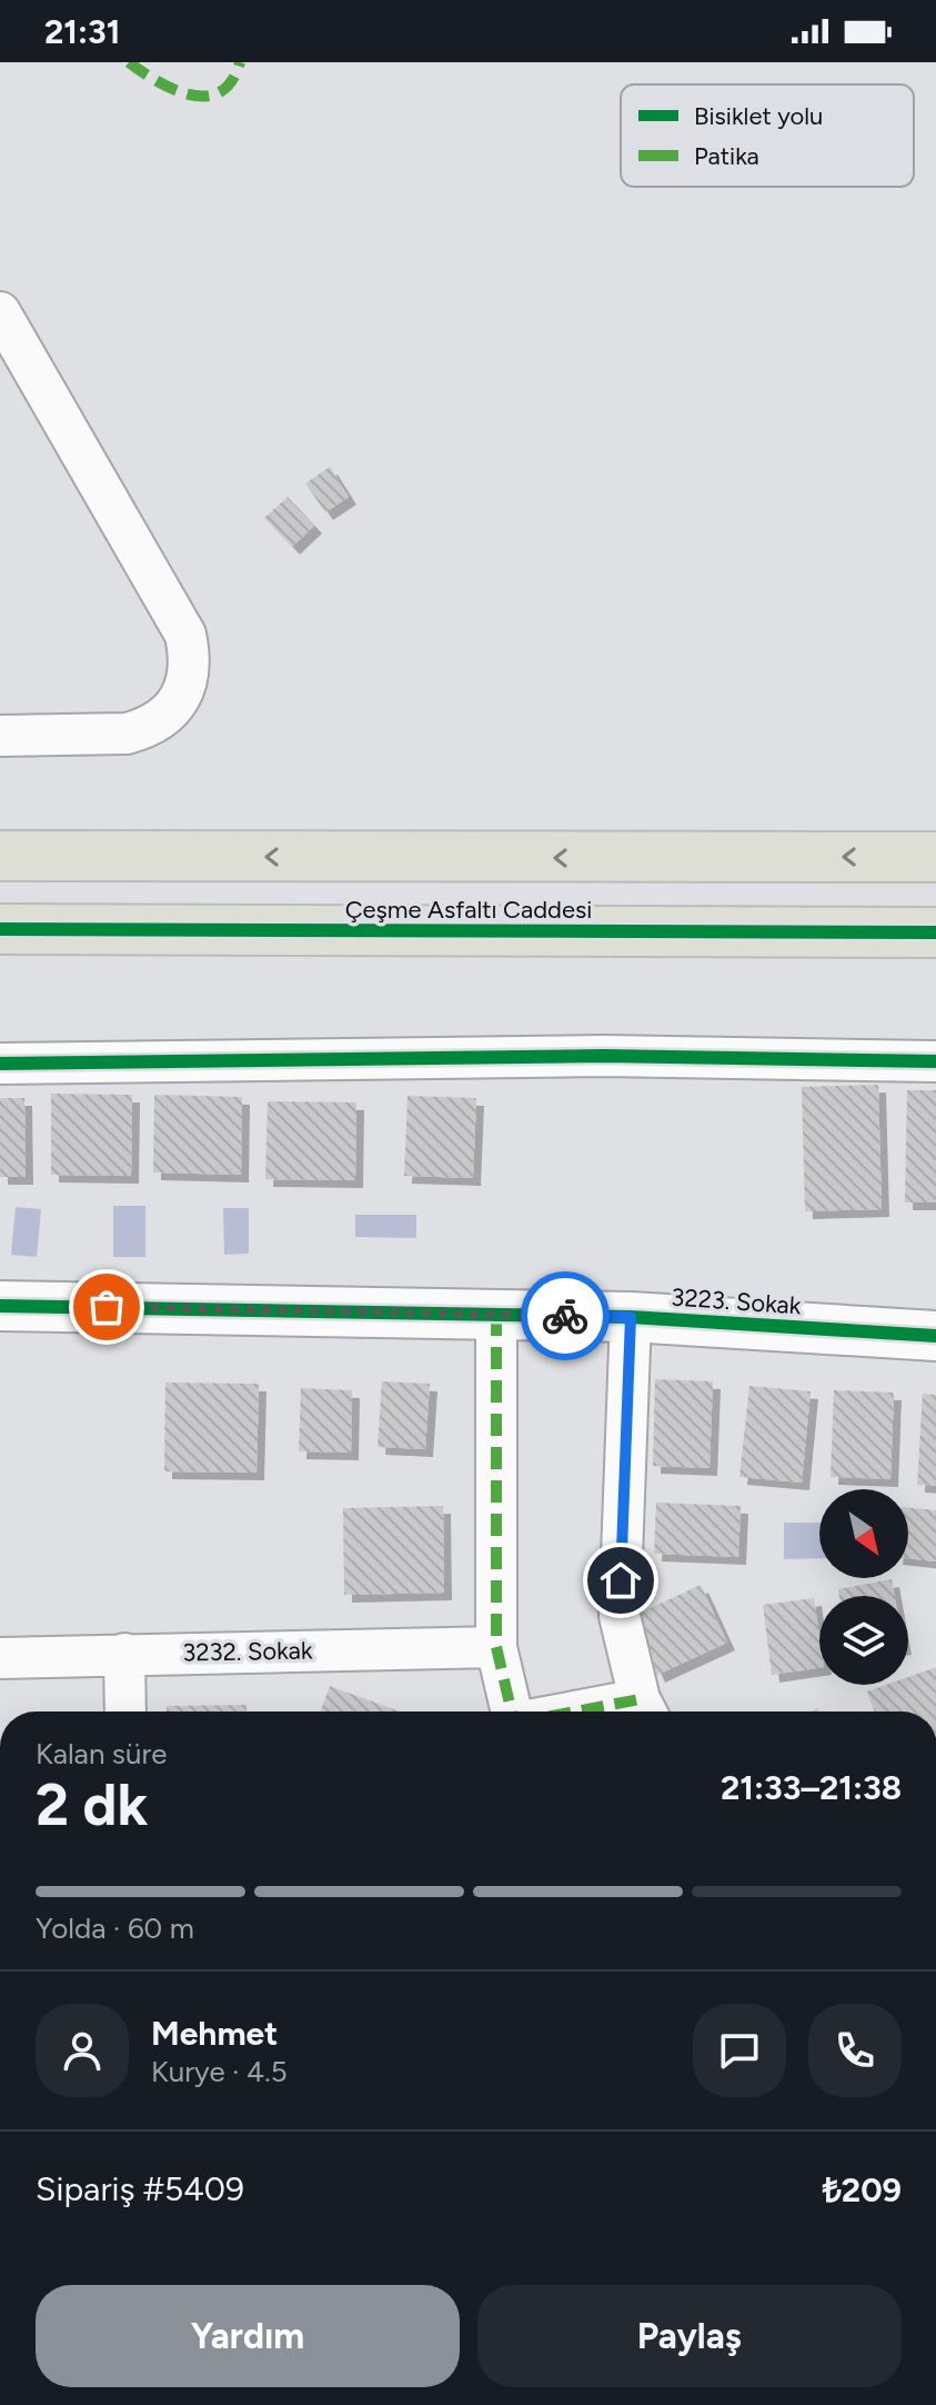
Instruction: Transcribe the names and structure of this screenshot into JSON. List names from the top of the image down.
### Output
{
  "streets": {
    "highway": ["Çeşme Asfaltı Caddesi"],
    "street": ["3223. Sokak", "3232. Sokak"]
  },
  "legend": ["Bisiklet yolu", "Patika"],
  "north": "bottom right",
  "page": {
    "status": "21:31",
    "heading": ["2 dk", "Kalan süre", "21:33–21:38"],
    "panel": [
      "Mehmet",
      "Kurye · 4.5",
      "Sipariş #5409",
      "₺209"
    ],
    "bar": "Yolda · 60 m",
    "buttons": ["Yardım", "Paylaş"]
  }
}
